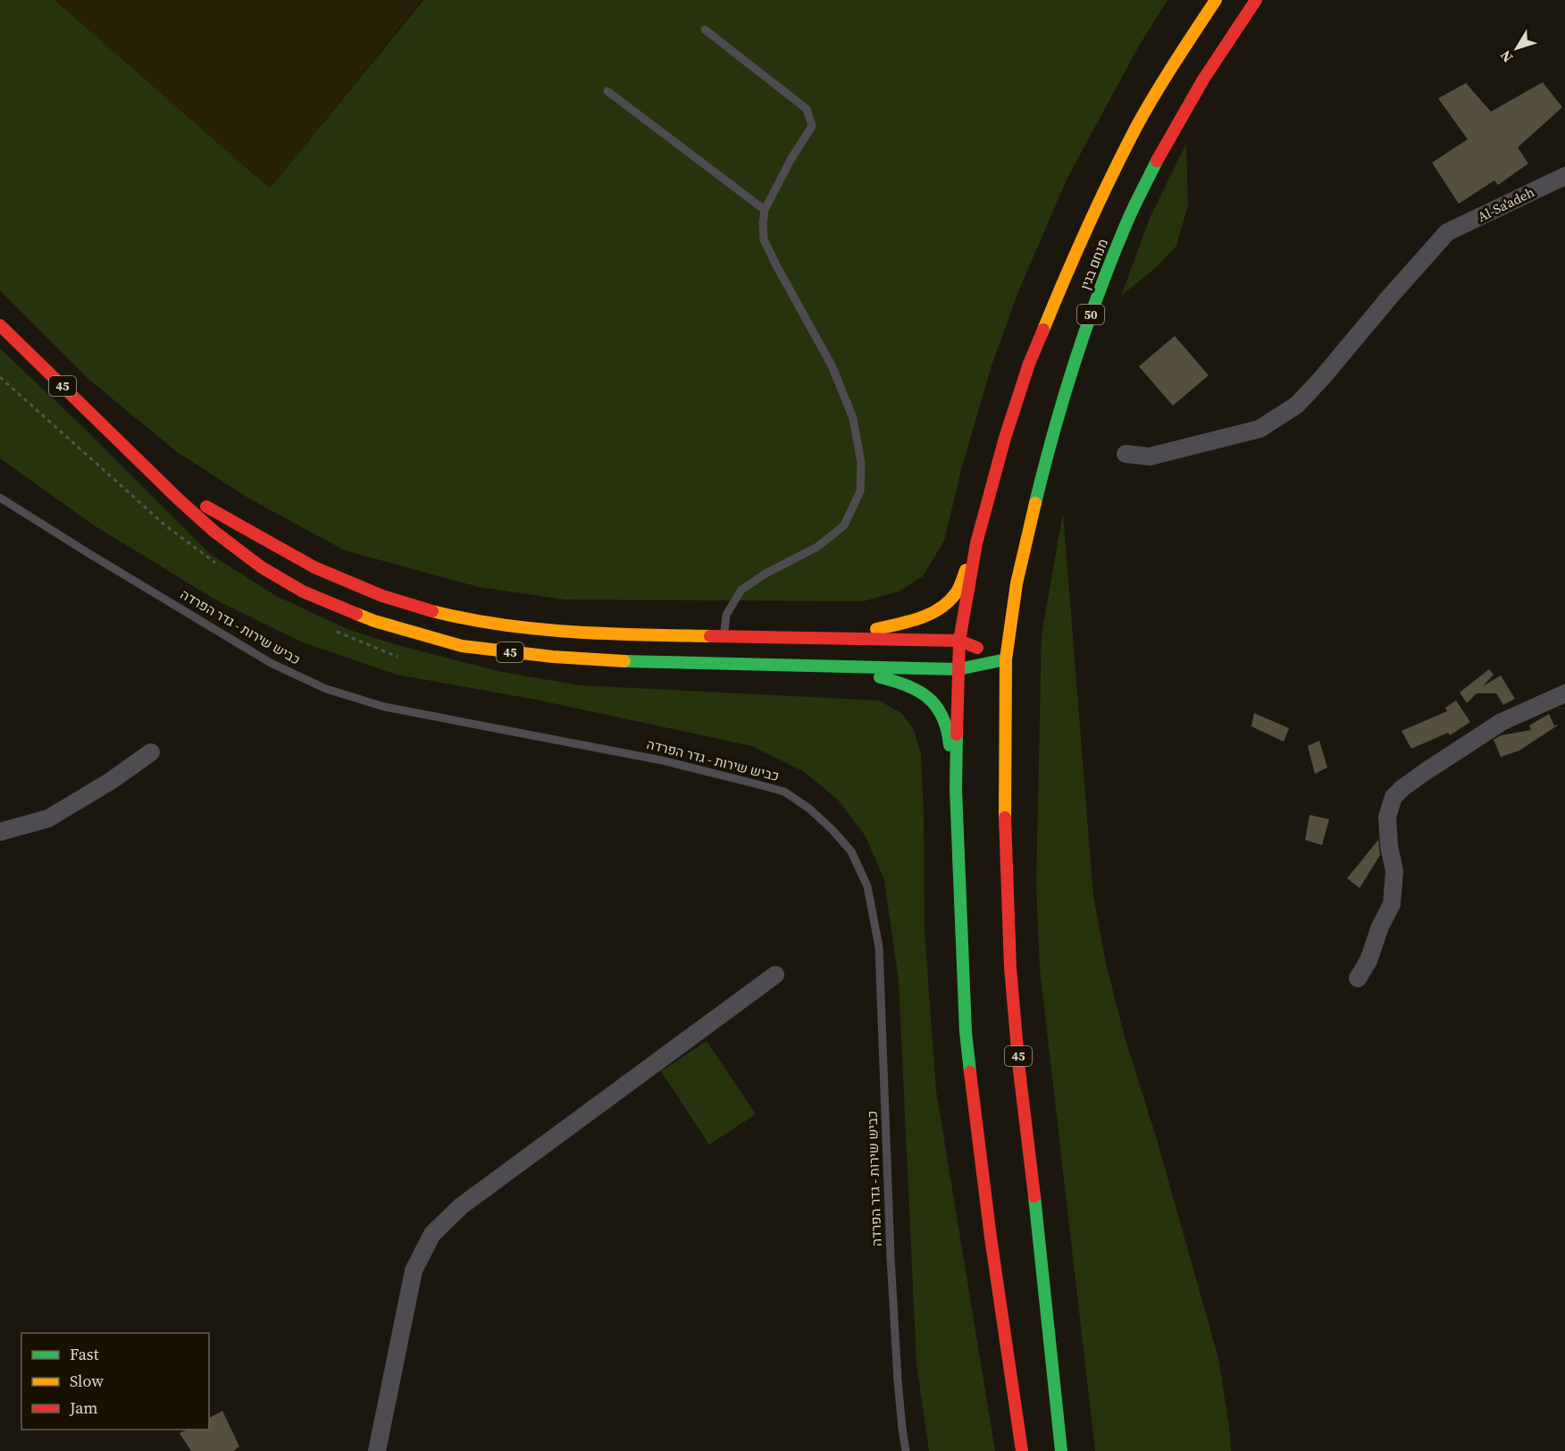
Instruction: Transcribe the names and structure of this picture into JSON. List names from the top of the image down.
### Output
{
  "streets": {
    "highway": ["מנחם בגין", "50", "45"],
    "street": ["Al-Sa'adeh"],
    "lane": ["כביש שירות - גדר הפרדה"]
  },
  "crossings": [
    ["מנחם בגין", "45"]
  ],
  "legend": ["Fast", "Slow", "Jam"],
  "north": "bottom left"
}
